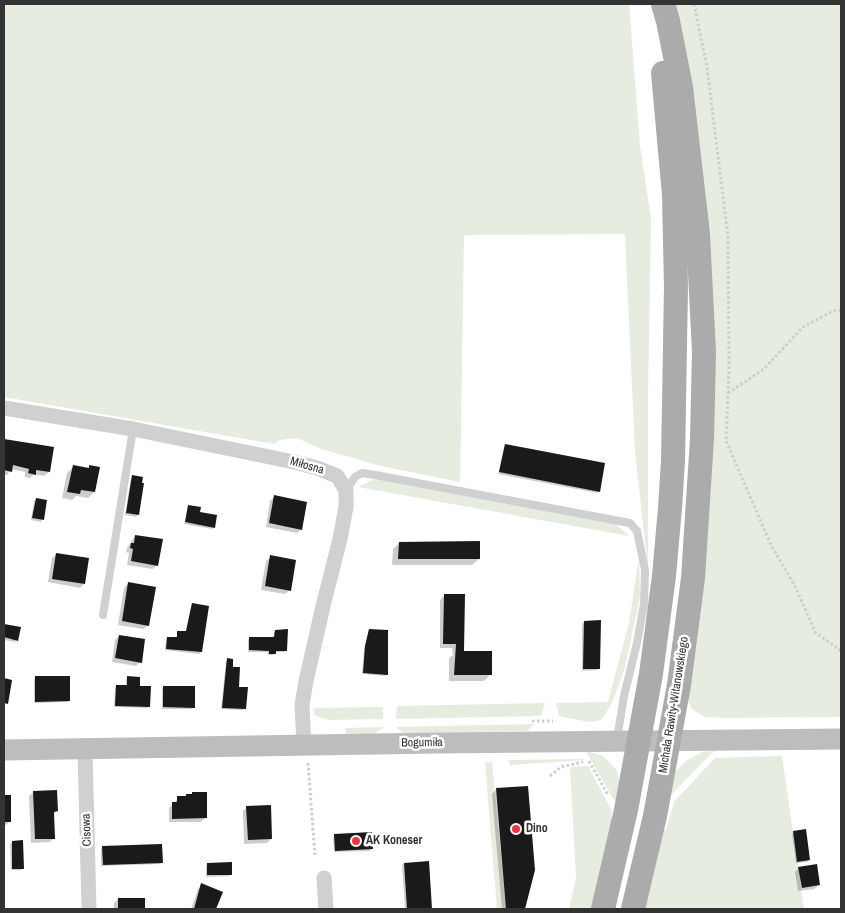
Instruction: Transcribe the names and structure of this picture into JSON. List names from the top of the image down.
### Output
{
  "streets": {
    "main road": ["Michała Rawity-Witanowskiego"],
    "street": ["Miłosna", "Bogumiła", "Cisowa"]
  },
  "crossings": [
    ["Michała Rawity-Witanowskiego", "Bogumiła"],
    ["Bogumiła", "Cisowa"]
  ],
  "places": ["Dino", "AK Koneser"]
}
